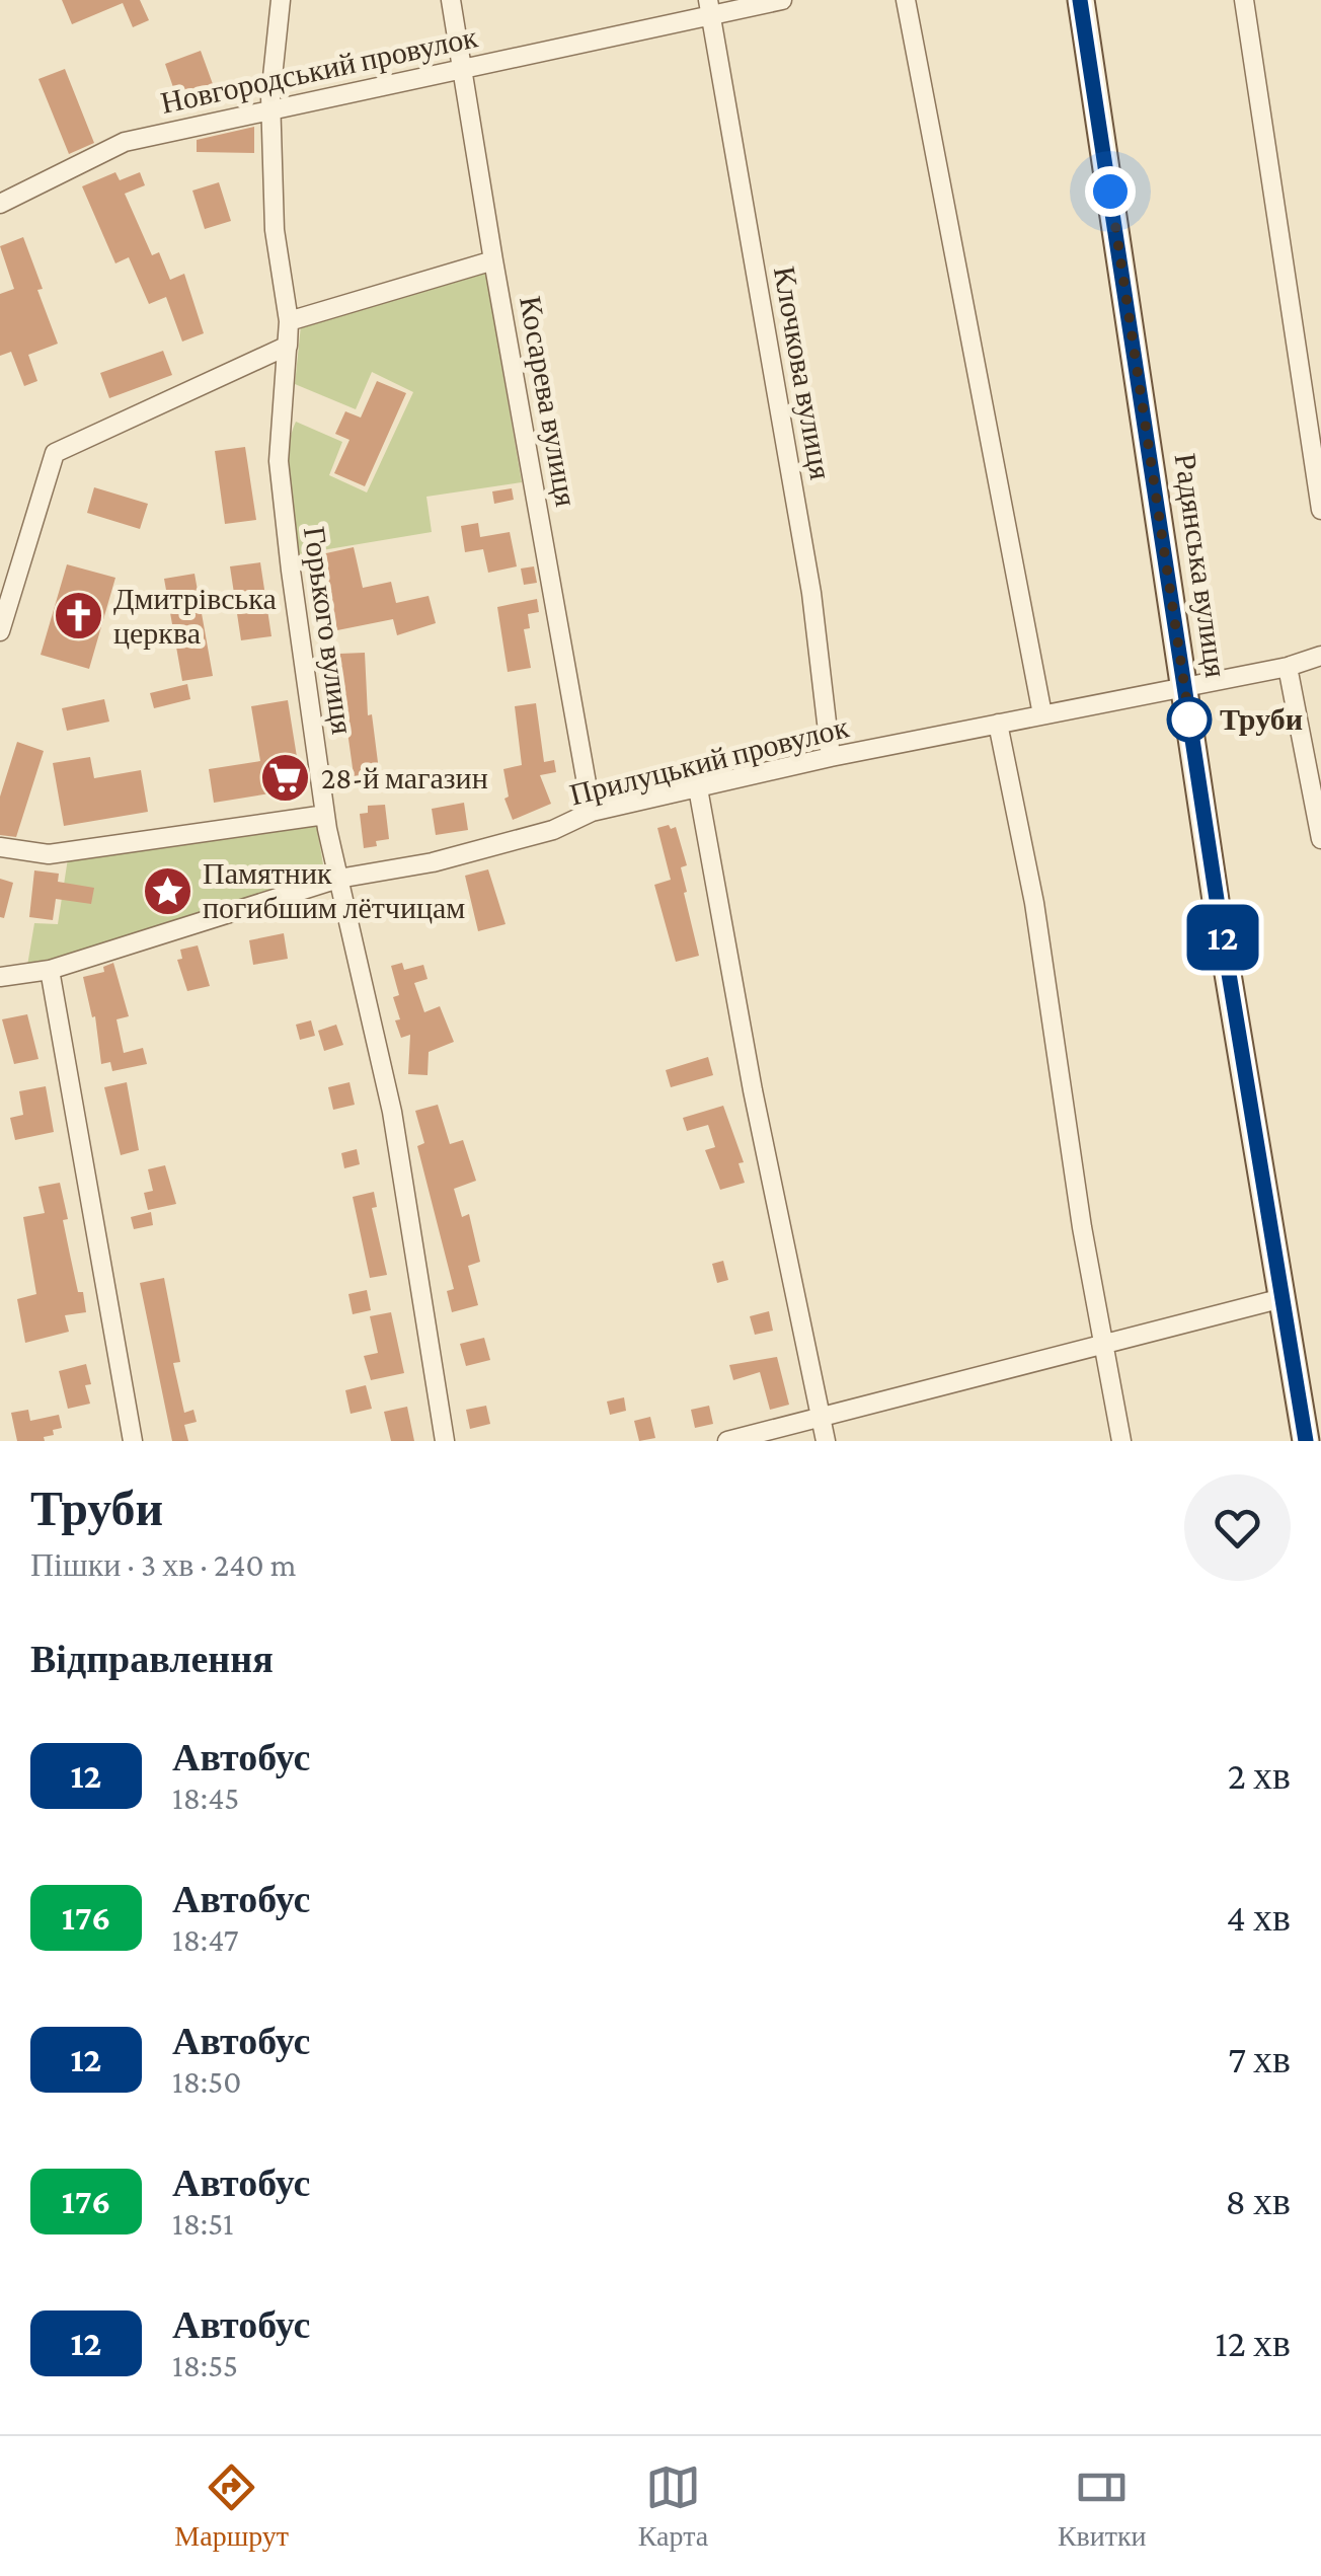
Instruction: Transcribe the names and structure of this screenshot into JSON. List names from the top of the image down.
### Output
{
  "streets": {
    "main road": ["Радянська вулиця"],
    "street": [
      "Новгородський провулок",
      "Клочкова вулиця",
      "Косарева вулиця",
      "Горького вулиця",
      "Прилуцький провулок"
    ]
  },
  "crossings": [
    ["Новгородський провулок", "Клочкова вулиця"],
    ["Новгородський провулок", "Косарева вулиця"],
    ["Новгородський провулок", "Горького вулиця"],
    ["Клочкова вулиця", "Прилуцький провулок"],
    ["Косарева вулиця", "Прилуцький провулок"],
    ["Радянська вулиця", "Прилуцький провулок"],
    ["Горького вулиця", "Прилуцький провулок"]
  ],
  "places": {
    "church": ["Дмитрівська церква"],
    "other": ["Труби"],
    "supermarket": ["28-й магазин"],
    "place": ["Памятник погибшим лётчицам"]
  },
  "lines": ["bus line 12"],
  "page": {
    "on_map": "12",
    "heading": [
      ["Труби", "Пішки · 3 хв · 240 m"],
      "Відправлення"
    ],
    "list": [
      {
        "mark": "12",
        "name": "Автобус",
        "note": "18:45",
        "value": "2 хв"
      },
      {
        "mark": "176",
        "name": "Автобус",
        "note": "18:47",
        "value": "4 хв"
      },
      {
        "mark": "12",
        "name": "Автобус",
        "note": "18:50",
        "value": "7 хв"
      },
      {
        "mark": "176",
        "name": "Автобус",
        "note": "18:51",
        "value": "8 хв"
      },
      {
        "mark": "12",
        "name": "Автобус",
        "note": "18:55",
        "value": "12 хв"
      }
    ],
    "tabs": ["Маршрут", "Карта", "Квитки"]
  }
}
